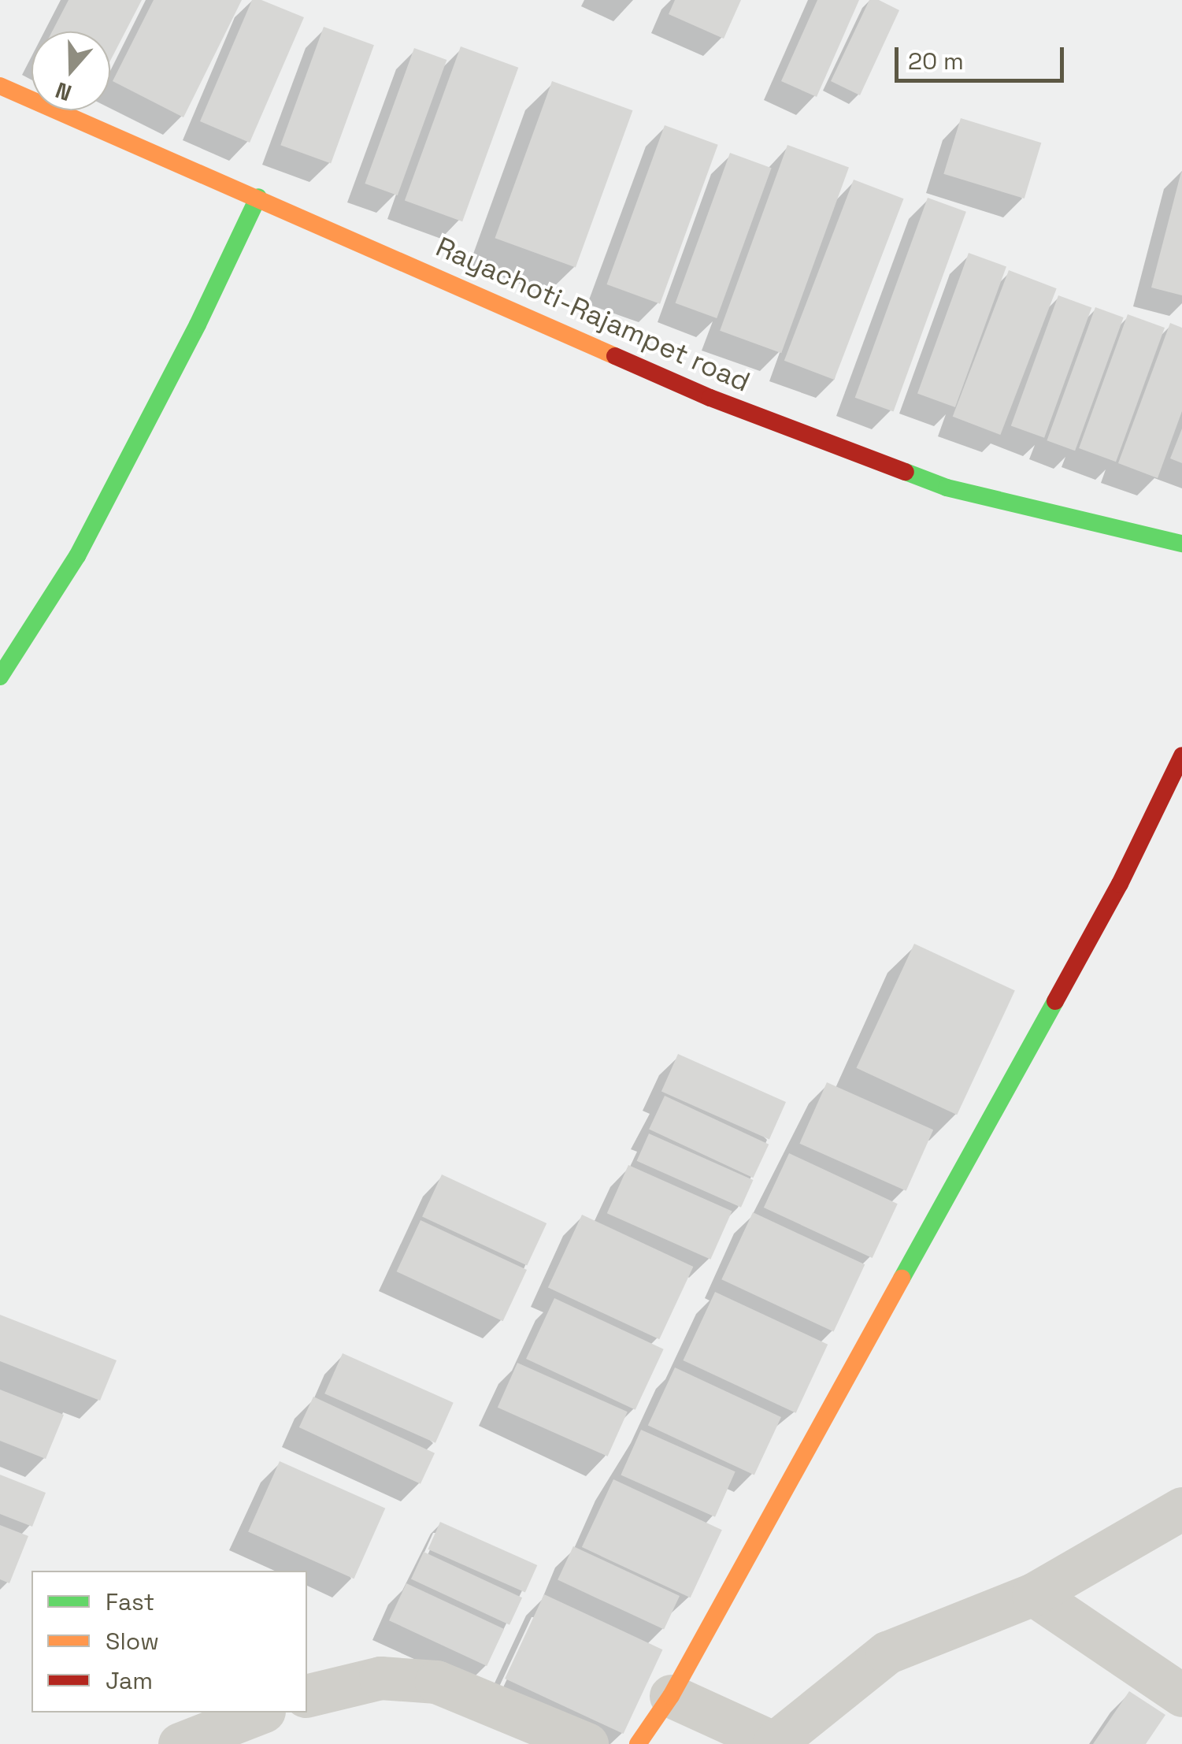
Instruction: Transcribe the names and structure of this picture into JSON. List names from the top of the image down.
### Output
{
  "streets": {
    "street": ["Rayachoti-Rajampet road"]
  },
  "legend": ["Fast", "Slow", "Jam"],
  "scale_bar": "20 m",
  "north": "bottom"
}
